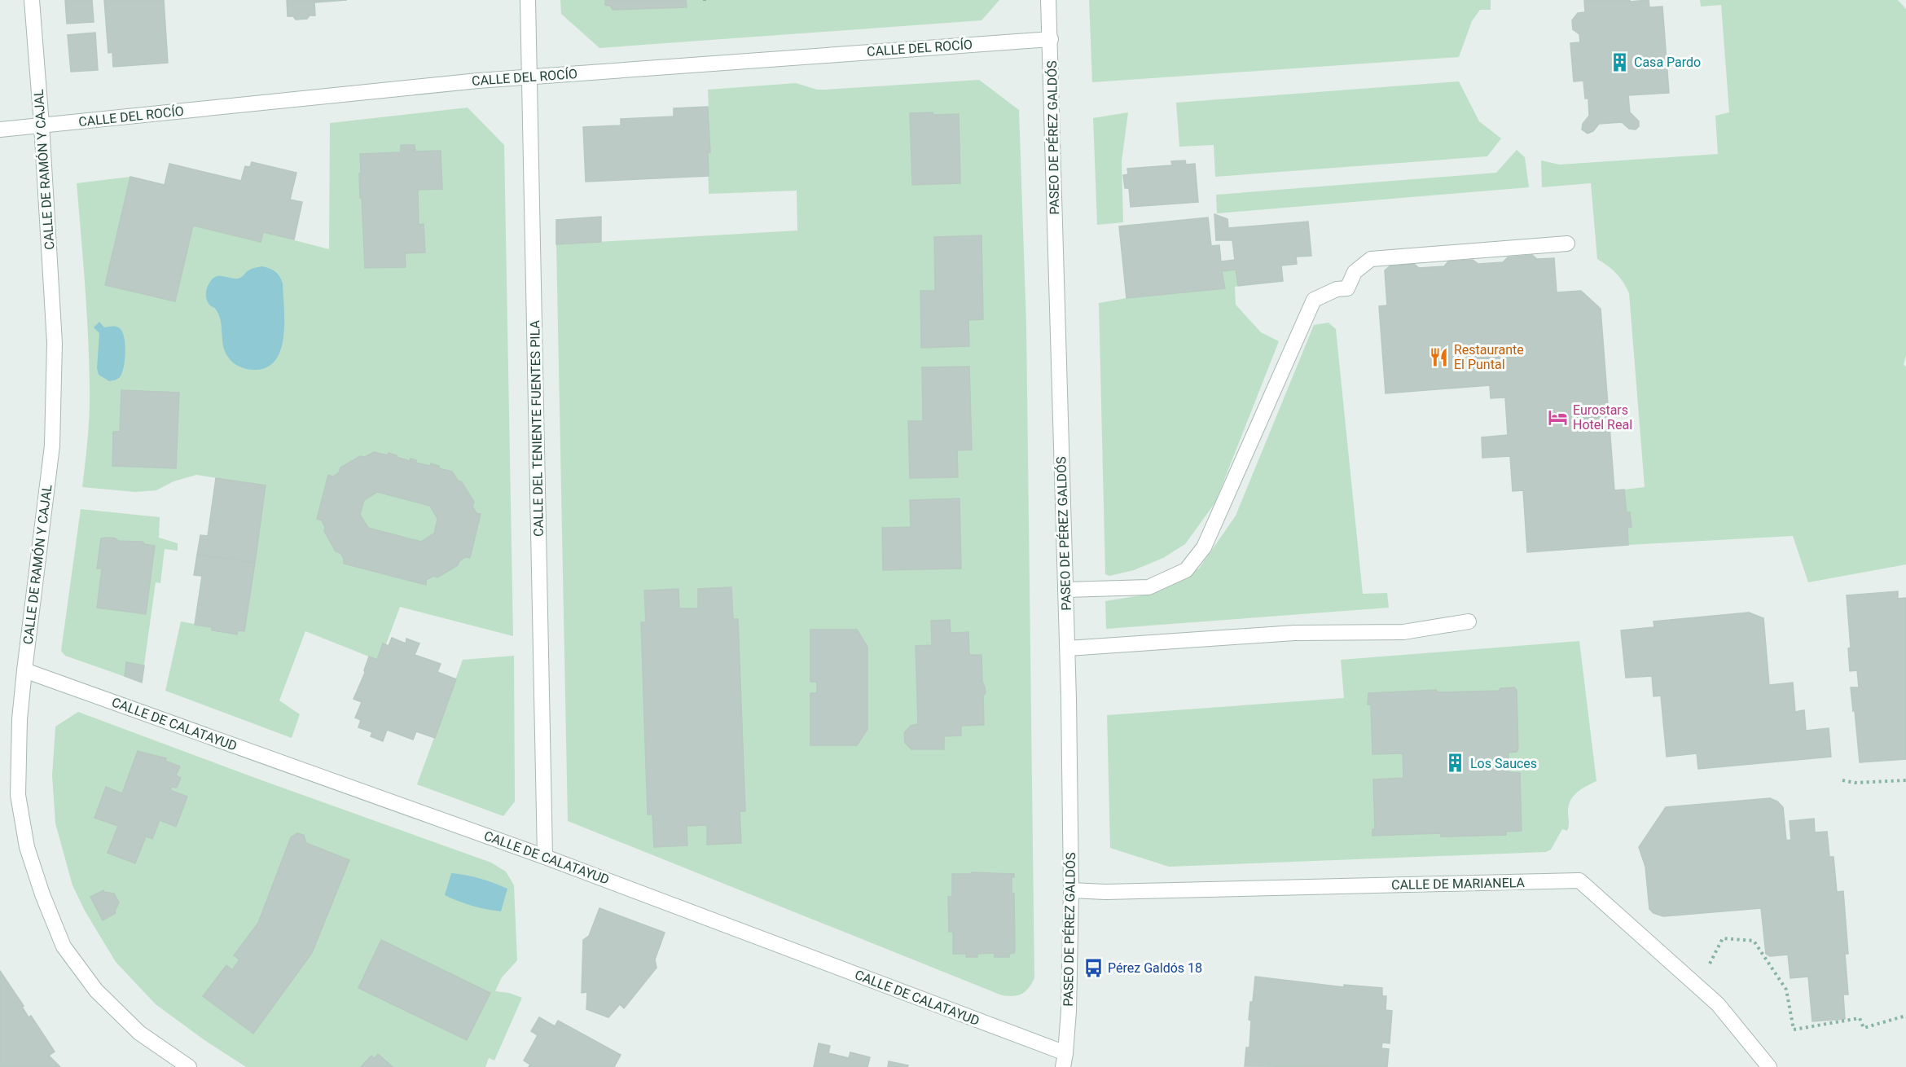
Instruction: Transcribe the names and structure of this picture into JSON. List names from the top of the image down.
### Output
{
  "streets": {
    "street": [
      "CALLE DEL ROCÍO",
      "PASEO DE PÉREZ GALDÓS",
      "CALLE DE RAMÓN Y CAJAL",
      "CALLE DEL TENIENTE FUENTES PILA",
      "CALLE DE CALATAYUD",
      "CALLE DE MARIANELA"
    ]
  },
  "crossings": [
    ["CALLE DEL ROCÍO", "PASEO DE PÉREZ GALDÓS"],
    ["CALLE DEL ROCÍO", "CALLE DE RAMÓN Y CAJAL"],
    ["CALLE DEL ROCÍO", "CALLE DEL TENIENTE FUENTES PILA"],
    ["PASEO DE PÉREZ GALDÓS", "CALLE DE CALATAYUD"],
    ["PASEO DE PÉREZ GALDÓS", "CALLE DE MARIANELA"],
    ["CALLE DE RAMÓN Y CAJAL", "CALLE DE CALATAYUD"],
    ["CALLE DEL TENIENTE FUENTES PILA", "CALLE DE CALATAYUD"]
  ],
  "places": {
    "building": ["Casa Pardo", "Los Sauces"],
    "restaurant": ["Restaurante El Puntal"],
    "hotel": ["Eurostars Hotel Real"],
    "bus stop": ["Pérez Galdós 18"]
  }
}
